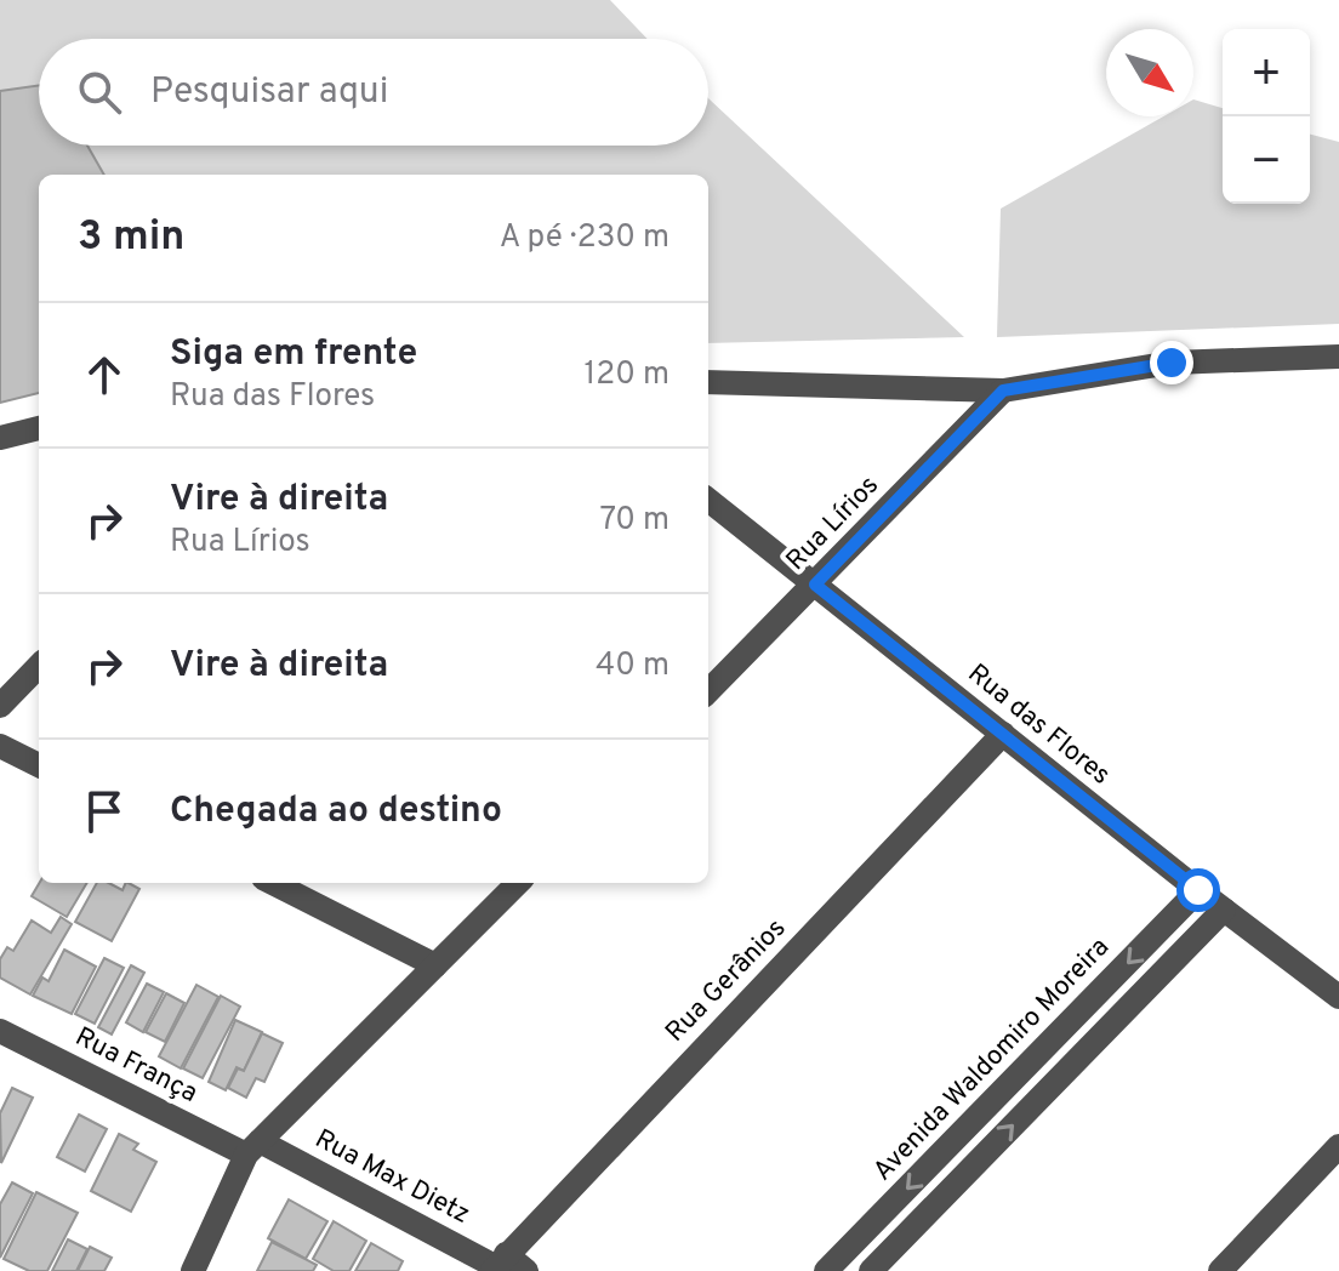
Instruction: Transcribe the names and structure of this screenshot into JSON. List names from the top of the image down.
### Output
{
  "streets": {
    "street": [
      "Rua Lírios",
      "Rua das Flores",
      "Rua Gerânios",
      "Avenida Waldomiro Moreira",
      "Rua França",
      "Rua Max Dietz"
    ]
  },
  "crossings": [
    ["Rua Lírios", "Rua das Flores"],
    ["Rua das Flores", "Rua Gerânios"],
    ["Rua das Flores", "Avenida Waldomiro Moreira"],
    ["Rua Gerânios", "Rua Max Dietz"],
    ["Rua França", "Rua Max Dietz"]
  ],
  "north": "bottom right",
  "page": {
    "map_buttons": ["+", "−"],
    "search": "Pesquisar aqui",
    "heading": ["3 min", "A pé · 230 m"],
    "list": [
      ["Siga em frente", "Rua das Flores", "120 m"],
      ["Vire à direita", "Rua Lírios", "70 m"],
      ["Vire à direita", "40 m"],
      "Chegada ao destino"
    ]
  }
}
